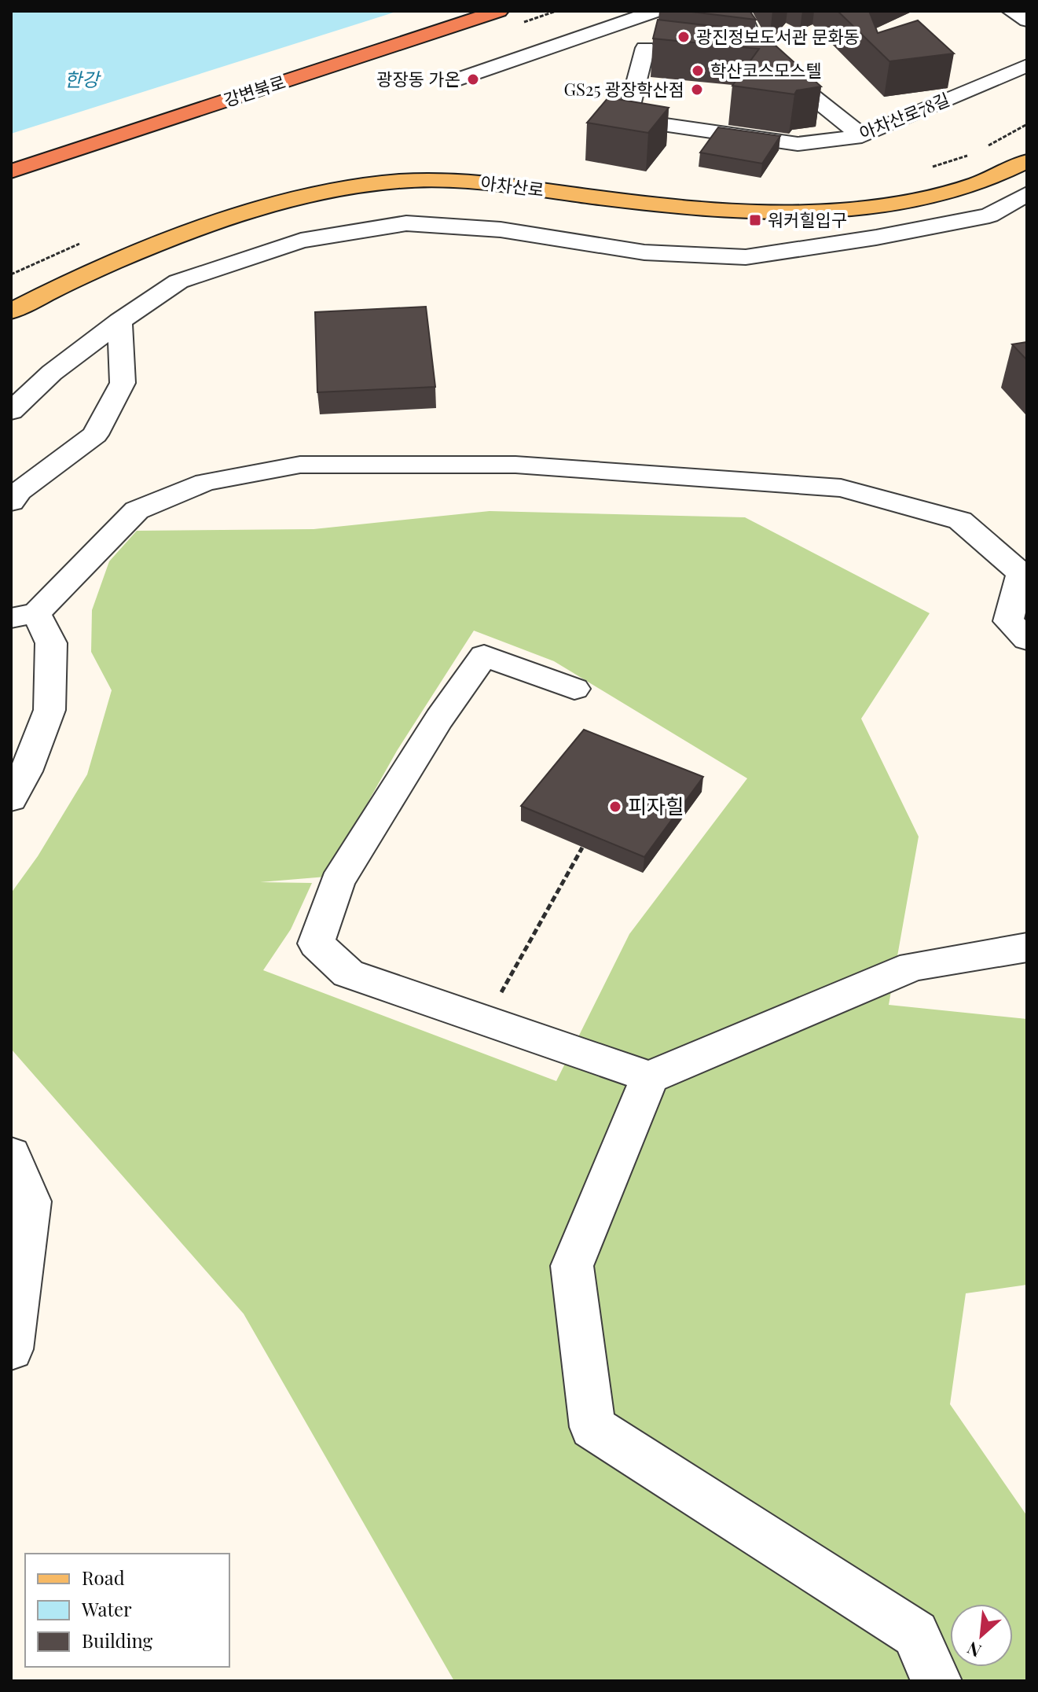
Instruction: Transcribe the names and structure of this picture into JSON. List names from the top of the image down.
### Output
{
  "streets": {
    "highway": ["강변북로"],
    "main road": ["아차산로"],
    "street": ["아차산로78길"]
  },
  "water": ["한강"],
  "places": {
    "other": [
      "광진정보도서관 문화동",
      "학산코스모스텔",
      "광장동 가온",
      "GS25 광장학산점",
      "피자힐"
    ],
    "transit": ["워커힐입구"]
  },
  "legend": ["Road", "Water", "Building"],
  "north": "bottom left"
}
